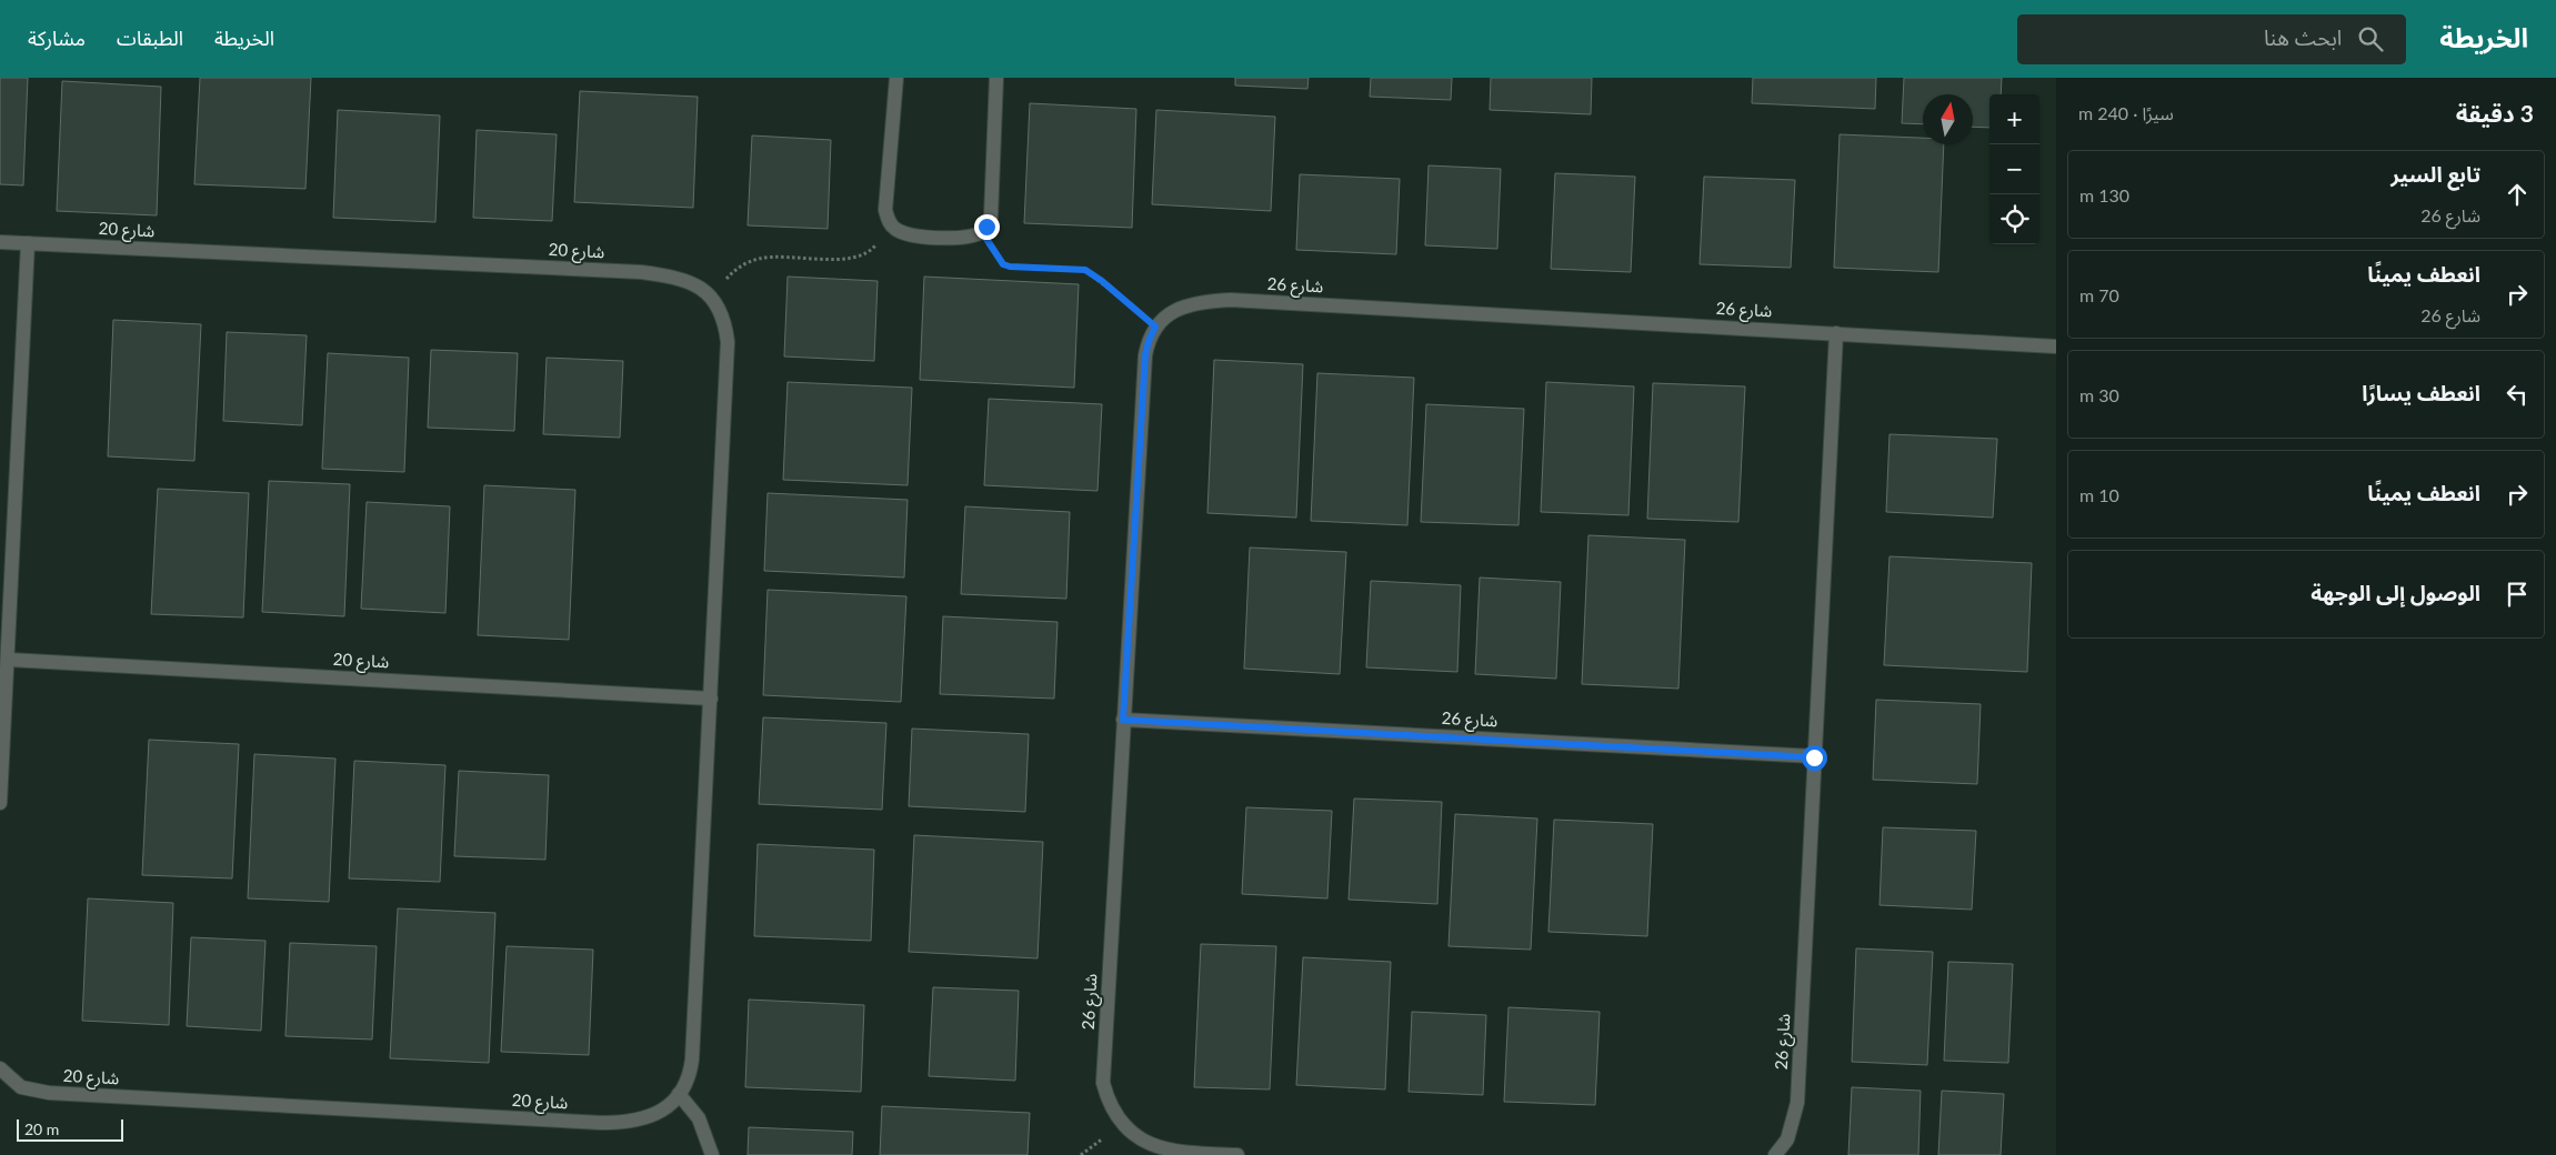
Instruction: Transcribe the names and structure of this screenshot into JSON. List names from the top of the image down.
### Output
{
  "streets": {
    "street": ["شارع 20", "شارع 26"]
  },
  "scale_bar": "20 m",
  "north": "top",
  "page": {
    "header": "الخريطة",
    "search": "ابحث هنا",
    "nav": ["الخريطة", "الطبقات", "مشاركة"],
    "heading": ["3 دقيقة", "سيرًا · 240 m"],
    "map_buttons": ["+", "−"],
    "list": [
      ["تابع السير", "شارع 26", "130 m"],
      ["انعطف يمينًا", "شارع 26", "70 m"],
      ["انعطف يسارًا", "30 m"],
      ["انعطف يمينًا", "10 m"],
      "الوصول إلى الوجهة"
    ],
    "scale": "20 m"
  }
}
